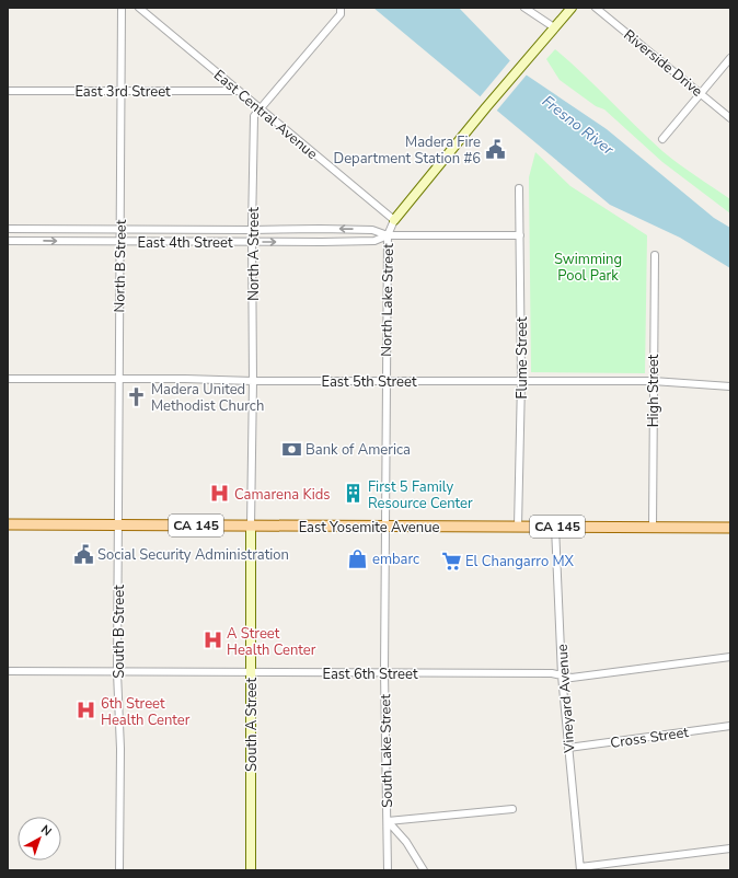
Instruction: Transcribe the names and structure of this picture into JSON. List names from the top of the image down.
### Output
{
  "streets": {
    "main road": ["CA 145", "East Yosemite Avenue"],
    "street": [
      "Riverside Drive",
      "East 3rd Street",
      "East Central Avenue",
      "East 4th Street",
      "North A Street",
      "North B Street",
      "North Lake Street",
      "Flume Street",
      "East 5th Street",
      "High Street",
      "South B Street",
      "East 6th Street",
      "Vineyard Avenue",
      "South A Street",
      "Cross Street",
      "South Lake Street"
    ]
  },
  "crossings": [
    ["East 3rd Street", "East Central Avenue"],
    ["East 3rd Street", "North B Street"],
    ["East Central Avenue", "North A Street"],
    ["East Central Avenue", "North Lake Street"],
    ["East 4th Street", "North A Street"],
    ["East 4th Street", "North B Street"],
    ["East 4th Street", "North Lake Street"],
    ["East 4th Street", "Flume Street"],
    ["North A Street", "East 5th Street"],
    ["North A Street", "East Yosemite Avenue"],
    ["North A Street", "South A Street"],
    ["North B Street", "East 5th Street"],
    ["North B Street", "East Yosemite Avenue"],
    ["North B Street", "South B Street"],
    ["North Lake Street", "East 5th Street"],
    ["North Lake Street", "East Yosemite Avenue"],
    ["North Lake Street", "South Lake Street"],
    ["Flume Street", "East 5th Street"],
    ["Flume Street", "East Yosemite Avenue"],
    ["East 5th Street", "High Street"],
    ["High Street", "East Yosemite Avenue"],
    ["East Yosemite Avenue", "South B Street"],
    ["East Yosemite Avenue", "Vineyard Avenue"],
    ["East Yosemite Avenue", "South A Street"],
    ["East Yosemite Avenue", "South Lake Street"],
    ["South B Street", "East 6th Street"],
    ["East 6th Street", "Vineyard Avenue"],
    ["East 6th Street", "South A Street"],
    ["East 6th Street", "South Lake Street"],
    ["Vineyard Avenue", "Cross Street"]
  ],
  "water": ["Fresno River"],
  "parks": ["Swimming Pool Park"],
  "places": {
    "public building": ["Madera Fire Department Station #6", "Social Security Administration"],
    "church": ["Madera United Methodist Church"],
    "bank": ["Bank of America"],
    "hospital": ["Camarena Kids", "A Street Health Center", "6th Street Health Center"],
    "building": ["First 5 Family Resource Center"],
    "shop": ["embarc"],
    "supermarket": ["El Changarro MX"]
  },
  "north": "top right"
}
